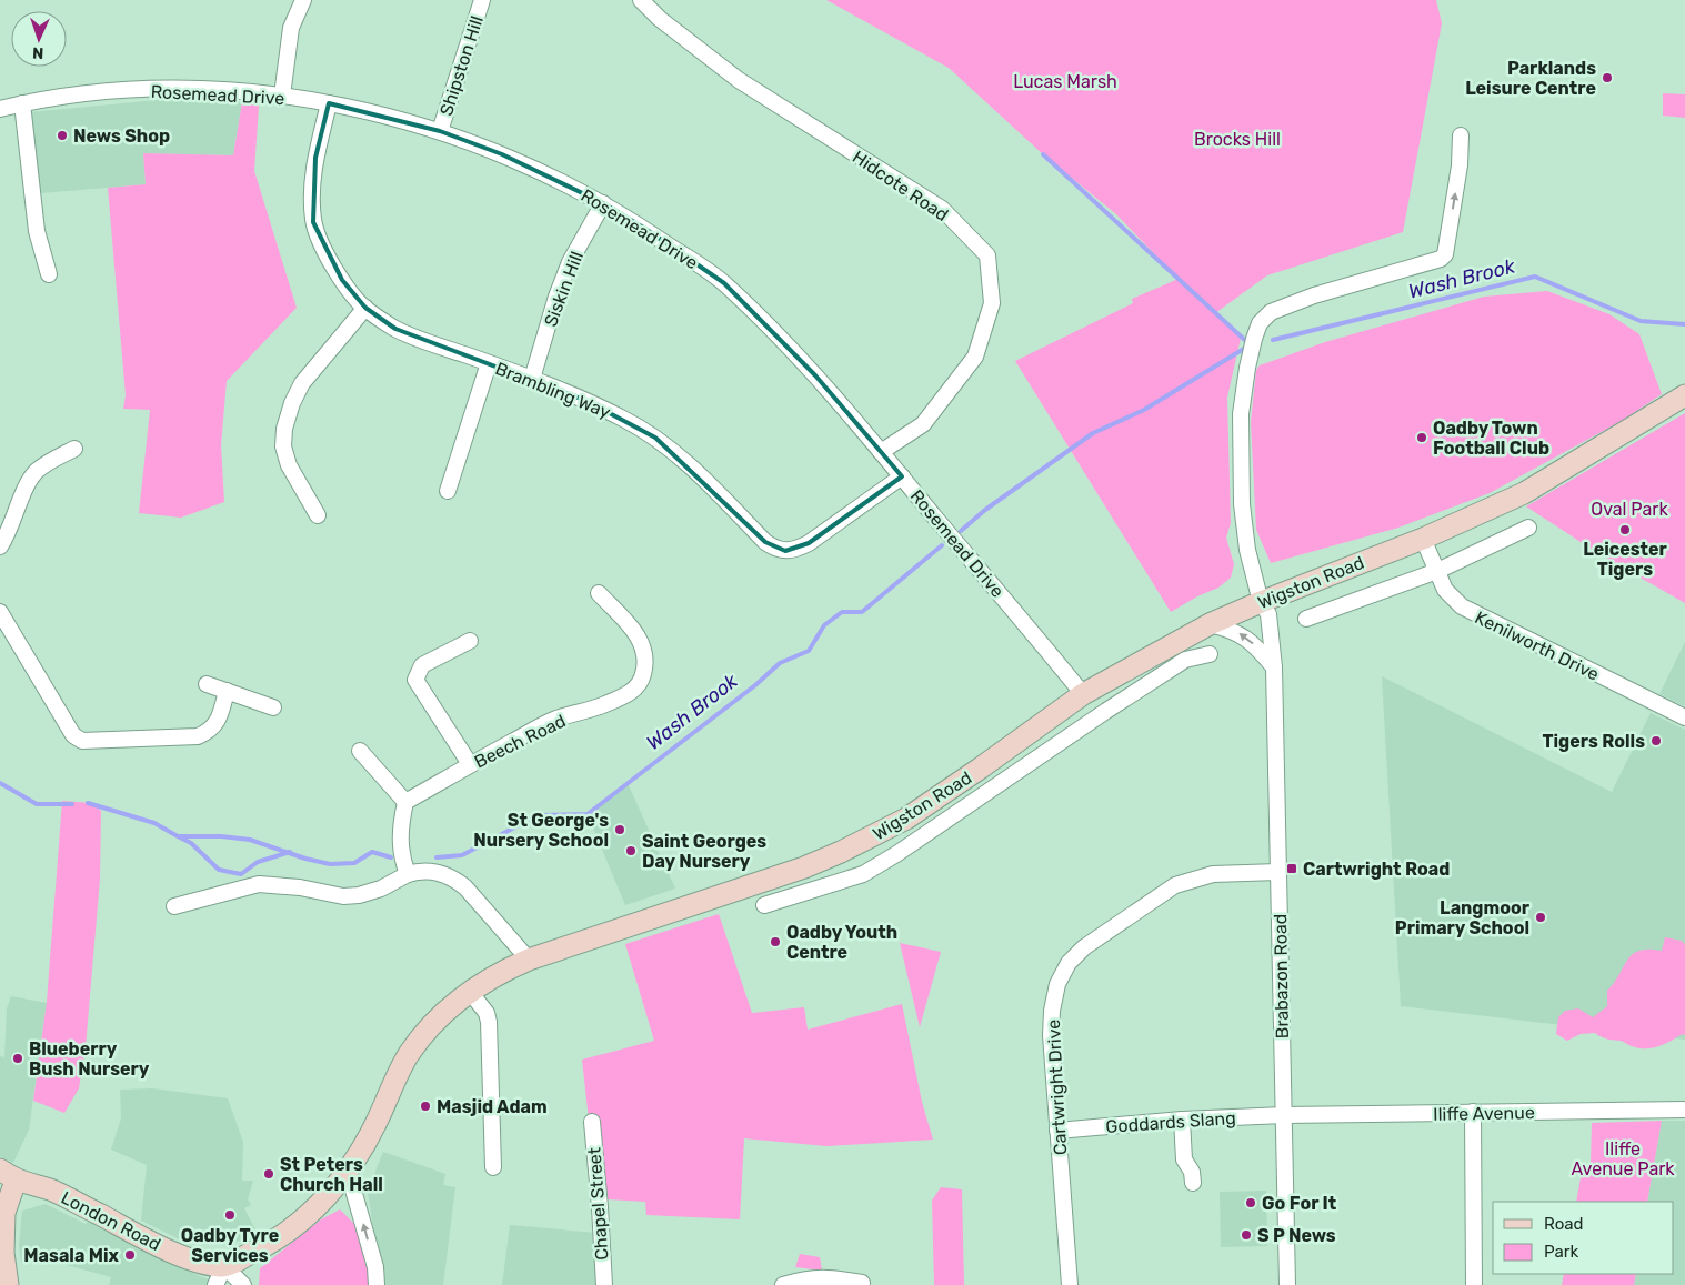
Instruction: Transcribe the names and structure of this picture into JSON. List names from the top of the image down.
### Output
{
  "streets": {
    "main road": ["Wigston Road", "London Road"],
    "street": [
      "Shipston Hill",
      "Rosemead Drive",
      "Hidcote Road",
      "Siskin Hill",
      "Brambling Way",
      "Kenilworth Drive",
      "Beech Road",
      "Brabazon Road",
      "Cartwright Drive",
      "Iliffe Avenue",
      "Goddards Slang",
      "Chapel Street"
    ]
  },
  "crossings": [
    ["Shipston Hill", "Rosemead Drive"],
    ["Rosemead Drive", "Hidcote Road"],
    ["Rosemead Drive", "Siskin Hill"],
    ["Rosemead Drive", "Brambling Way"],
    ["Rosemead Drive", "Wigston Road"],
    ["Siskin Hill", "Brambling Way"],
    ["Wigston Road", "Kenilworth Drive"],
    ["Wigston Road", "Brabazon Road"],
    ["Wigston Road", "London Road"],
    ["Brabazon Road", "Cartwright Drive"],
    ["Brabazon Road", "Iliffe Avenue"],
    ["Brabazon Road", "Goddards Slang"],
    ["Cartwright Drive", "Goddards Slang"],
    ["Iliffe Avenue", "Goddards Slang"]
  ],
  "one_way": ["Brabazon Road"],
  "water": ["Wash Brook"],
  "parks": [
    "Lucas Marsh",
    "Brocks Hill",
    "Oval Park",
    "Iliffe Avenue Park"
  ],
  "places": {
    "other": [
      "Parklands Leisure Centre",
      "News Shop",
      "Oadby Town Football Club",
      "Leicester Tigers",
      "Tigers Rolls",
      "St George's Nursery School",
      "Saint Georges Day Nursery",
      "Langmoor Primary School",
      "Oadby Youth Centre",
      "Blueberry Bush Nursery",
      "Masjid Adam",
      "St Peters Church Hall",
      "Go For It",
      "Oadby Tyre Services",
      "S P News",
      "Masala Mix"
    ],
    "transit": ["Cartwright Road"]
  },
  "legend": ["Road", "Park"],
  "north": "bottom"
}
